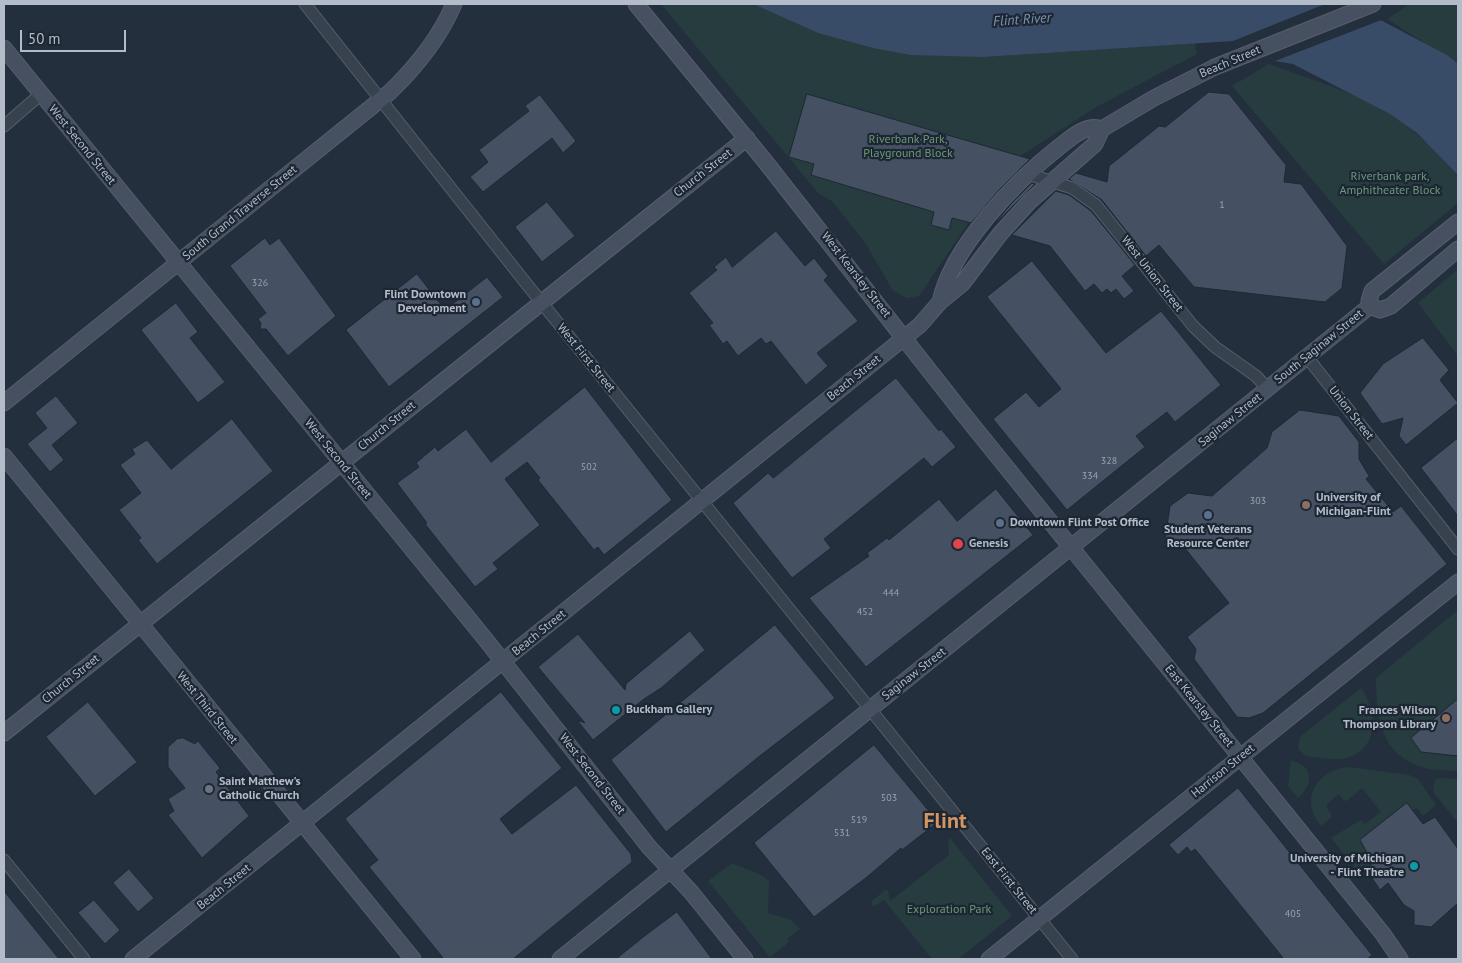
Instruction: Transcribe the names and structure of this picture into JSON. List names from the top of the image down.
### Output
{
  "streets": {
    "street": [
      "Beach Street",
      "West Second Street",
      "Church Street",
      "South Grand Traverse Street",
      "West Union Street",
      "West Kearsley Street",
      "South Saginaw Street",
      "West First Street",
      "Union Street",
      "Saginaw Street",
      "East Kearsley Street",
      "West Third Street",
      "Harrison Street",
      "East First Street"
    ]
  },
  "crossings": [
    ["Beach Street", "West Second Street"],
    ["Beach Street", "West Union Street"],
    ["Beach Street", "West Kearsley Street"],
    ["Beach Street", "West First Street"],
    ["Beach Street", "West Third Street"],
    ["West Second Street", "Church Street"],
    ["West Second Street", "South Grand Traverse Street"],
    ["West Second Street", "Saginaw Street"],
    ["Church Street", "West Kearsley Street"],
    ["Church Street", "West First Street"],
    ["Church Street", "West Third Street"],
    ["South Grand Traverse Street", "West First Street"],
    ["West Union Street", "South Saginaw Street"],
    ["West Union Street", "Saginaw Street"],
    ["West Kearsley Street", "Saginaw Street"],
    ["West Kearsley Street", "East Kearsley Street"],
    ["South Saginaw Street", "Union Street"],
    ["South Saginaw Street", "Saginaw Street"],
    ["West First Street", "Saginaw Street"],
    ["West First Street", "East First Street"],
    ["Saginaw Street", "East Kearsley Street"],
    ["Saginaw Street", "East First Street"],
    ["East Kearsley Street", "Harrison Street"],
    ["Harrison Street", "East First Street"]
  ],
  "districts": ["Flint"],
  "water": ["Flint River"],
  "parks": ["Riverbank Park, Playground Block", "Riverbank park, Amphitheater Block", "Exploration Park"],
  "places": [
    "Flint Downtown Development",
    "University of Michigan-Flint",
    "Student Veterans Resource Center",
    "Downtown Flint Post Office",
    "Genesis",
    "Buckham Gallery",
    "Frances Wilson Thompson Library",
    "Saint Matthew's Catholic Church",
    "University of Michigan - Flint Theatre"
  ],
  "house_numbers": [
    "1",
    "326",
    "328",
    "502",
    "334",
    "303",
    "444",
    "452",
    "503",
    "519",
    "531",
    "405"
  ],
  "scale_bar": "50 m"
}
